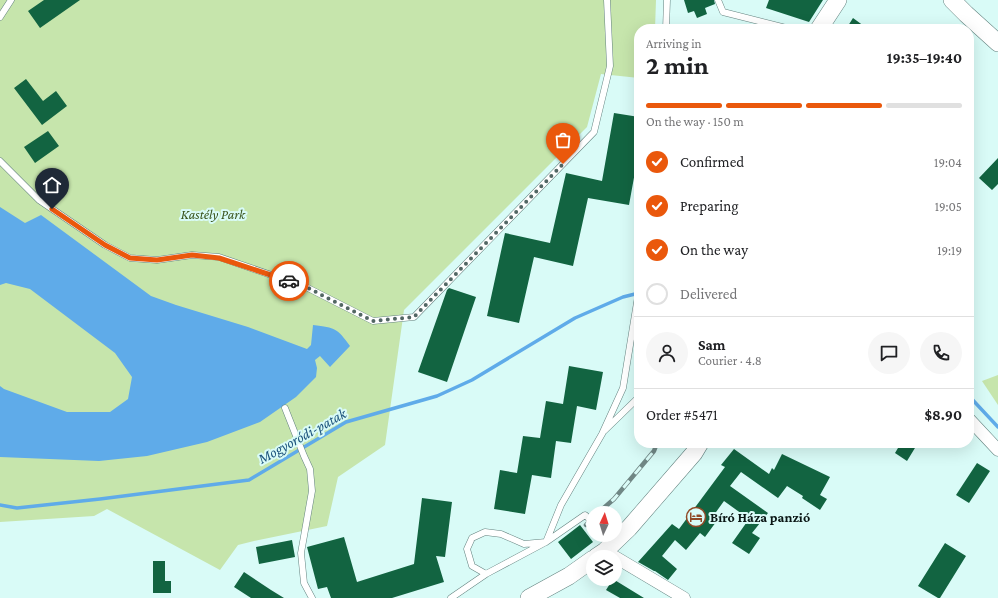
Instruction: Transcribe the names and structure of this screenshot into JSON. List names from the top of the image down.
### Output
{
  "water": ["Mogyoródi-patak"],
  "parks": ["Kastély Park"],
  "places": {
    "hotel": ["Bíró Háza panzió"]
  },
  "north": "top",
  "page": {
    "heading": ["2 min", "Arriving in", "19:35–19:40"],
    "panel": [
      "Sam",
      "Courier · 4.8",
      "Order #5471",
      "$8.90"
    ],
    "bar": "On the way · 150 m",
    "list": [
      ["Confirmed", "19:04"],
      ["Preparing", "19:05"],
      ["On the way", "19:19"],
      "Delivered"
    ]
  }
}
